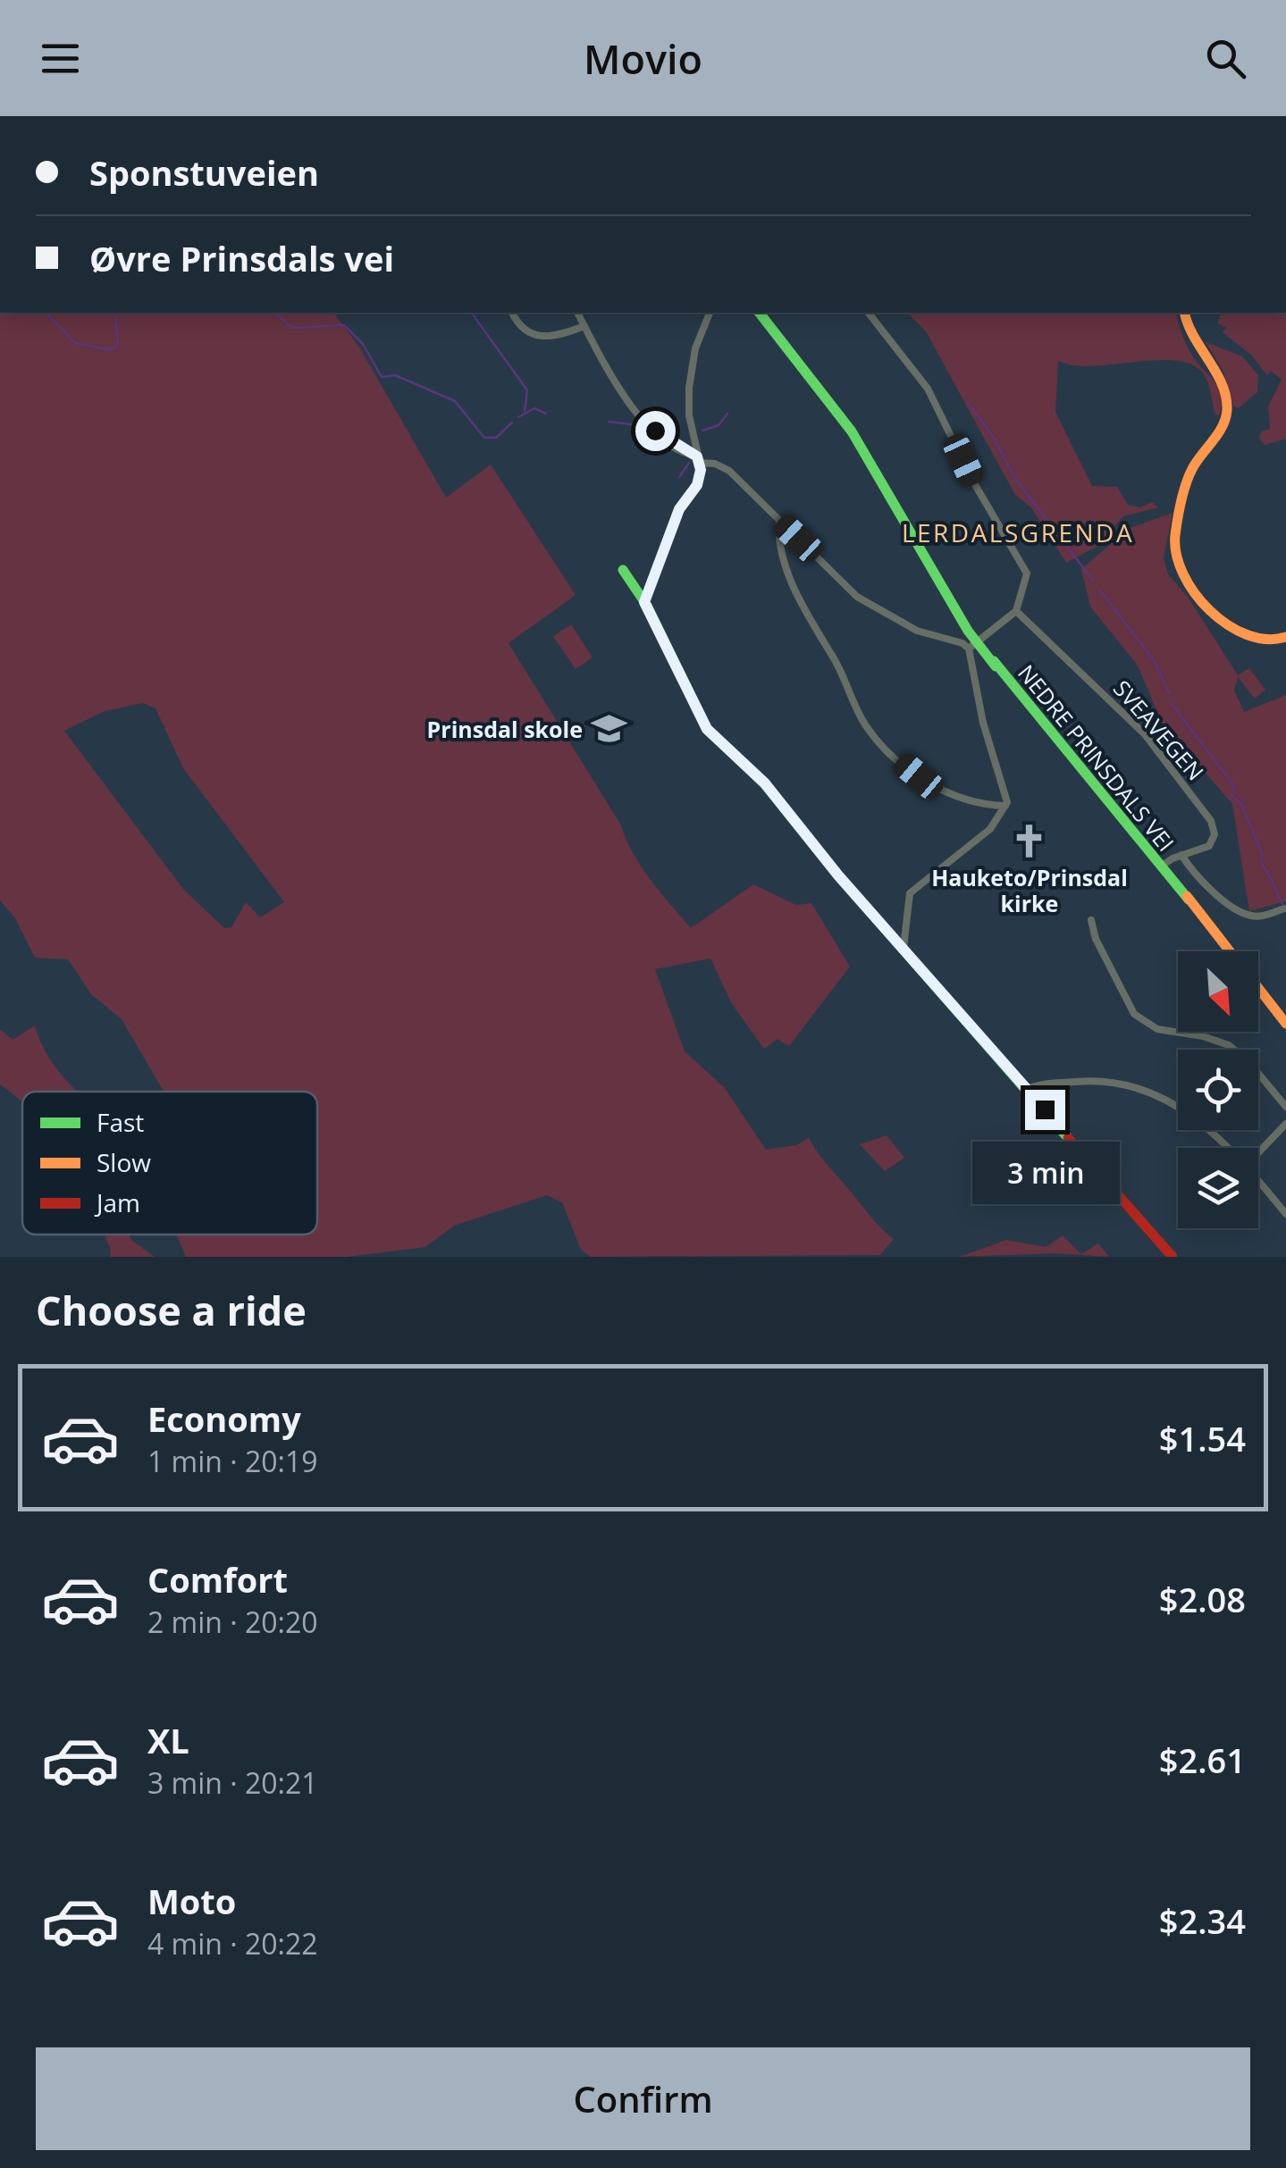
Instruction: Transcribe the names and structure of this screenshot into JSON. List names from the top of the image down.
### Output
{
  "streets": {
    "street": ["SVEAVEGEN", "NEDRE PRINSDALS VEI"]
  },
  "crossings": [
    ["SVEAVEGEN", "NEDRE PRINSDALS VEI"]
  ],
  "districts": ["LERDALSGRENDA"],
  "places": {
    "school or university": ["Prinsdal skole"],
    "church": ["Hauketo/Prinsdal kirke"]
  },
  "legend": ["Fast", "Slow", "Jam"],
  "north": "bottom right",
  "page": {
    "header": "Movio",
    "banner": ["Sponstuveien", "Øvre Prinsdals vei"],
    "bubble": "3 min",
    "heading": "Choose a ride",
    "list": [
      {
        "name": "Economy",
        "note": "1 min · 20:19",
        "value": "$1.54"
      },
      {
        "name": "Comfort",
        "note": "2 min · 20:20",
        "value": "$2.08"
      },
      {
        "name": "XL",
        "note": "3 min · 20:21",
        "value": "$2.61"
      },
      {
        "name": "Moto",
        "note": "4 min · 20:22",
        "value": "$2.34"
      }
    ],
    "buttons": "Confirm"
  }
}
